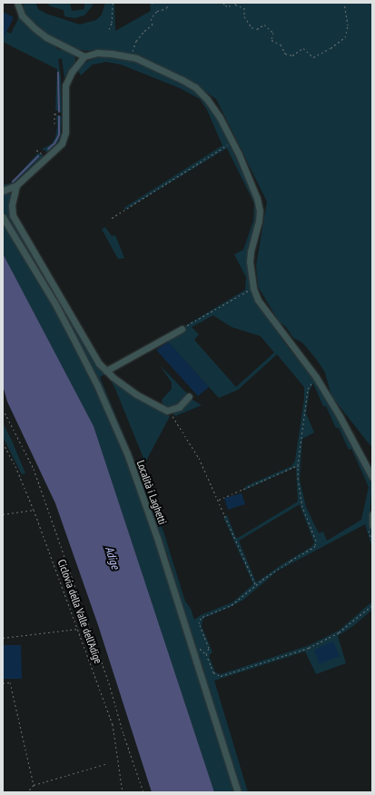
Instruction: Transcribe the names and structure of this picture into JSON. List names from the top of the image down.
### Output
{
  "streets": {
    "street": ["Località i Laghetti"],
    "path": ["Ciclovia della Valle dell'Adige"]
  },
  "water": ["Adige"]
}
